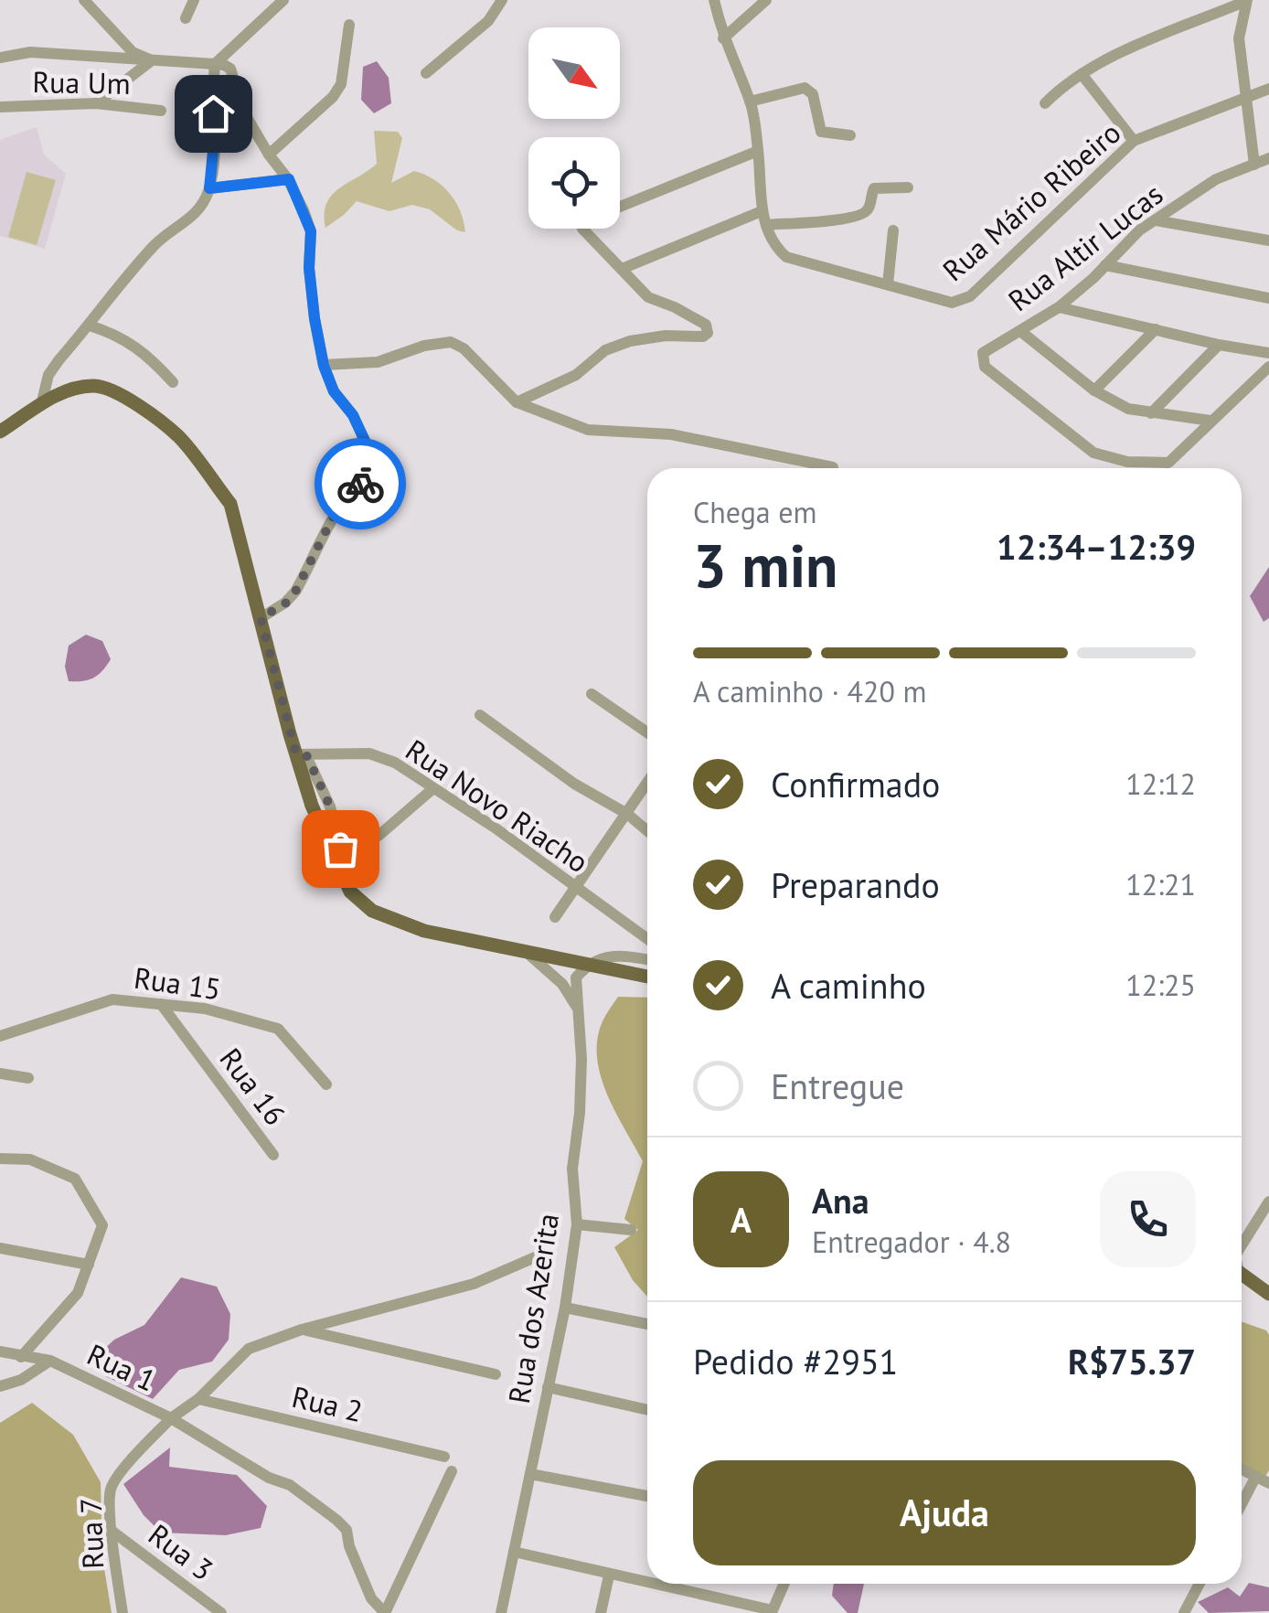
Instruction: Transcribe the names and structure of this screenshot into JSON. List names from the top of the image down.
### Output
{
  "streets": {
    "street": [
      "Rua Um",
      "Rua Mário Ribeiro",
      "Rua Altir Lucas",
      "Rua Novo Riacho",
      "Rua 15",
      "Rua 16",
      "Rua dos Azerita",
      "Rua 1",
      "Rua 2",
      "Rua 7",
      "Rua 3"
    ]
  },
  "crossings": [
    ["Rua 15", "Rua 16"],
    ["Rua 1", "Rua 2"],
    ["Rua 1", "Rua 7"],
    ["Rua 7", "Rua 3"]
  ],
  "north": "bottom right",
  "page": {
    "heading": ["3 min", "Chega em", "12:34–12:39"],
    "panel": [
      "Ana",
      "Entregador · 4.8",
      "Pedido #2951",
      "R$75.37"
    ],
    "bar": "A caminho · 420 m",
    "list": [
      ["Confirmado", "12:12"],
      ["Preparando", "12:21"],
      ["A caminho", "12:25"],
      "Entregue"
    ],
    "round": "A",
    "buttons": "Ajuda"
  }
}
